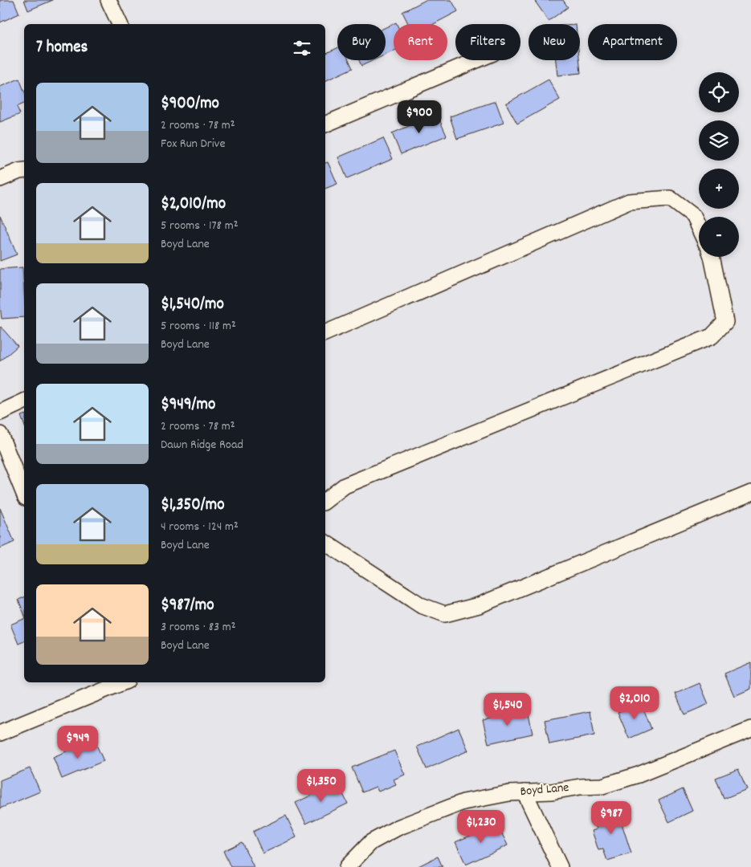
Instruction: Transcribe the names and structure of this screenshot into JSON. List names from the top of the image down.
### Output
{
  "streets": {
    "street": ["Boyd Lane"]
  },
  "page": {
    "chip": [
      "Buy",
      "Rent",
      "Filters",
      "New",
      "Apartment"
    ],
    "heading": "7 homes",
    "map_buttons": ["+", "−"],
    "list": [
      {
        "name": "$900/mo",
        "note": "2 rooms · 78 m² · Fox Run Drive"
      },
      {
        "name": "$2,010/mo",
        "note": "5 rooms · 178 m² · Boyd Lane"
      },
      {
        "name": "$1,540/mo",
        "note": "5 rooms · 118 m² · Boyd Lane"
      },
      {
        "name": "$949/mo",
        "note": "2 rooms · 78 m² · Dawn Ridge Road"
      },
      {
        "name": "$1,350/mo",
        "note": "4 rooms · 124 m² · Boyd Lane"
      },
      {
        "name": "$987/mo",
        "note": "3 rooms · 83 m² · Boyd Lane"
      }
    ],
    "price": [
      "$900",
      "$2,010",
      "$1,540",
      "$949",
      "$1,350",
      "$987",
      "$1,230"
    ]
  }
}
